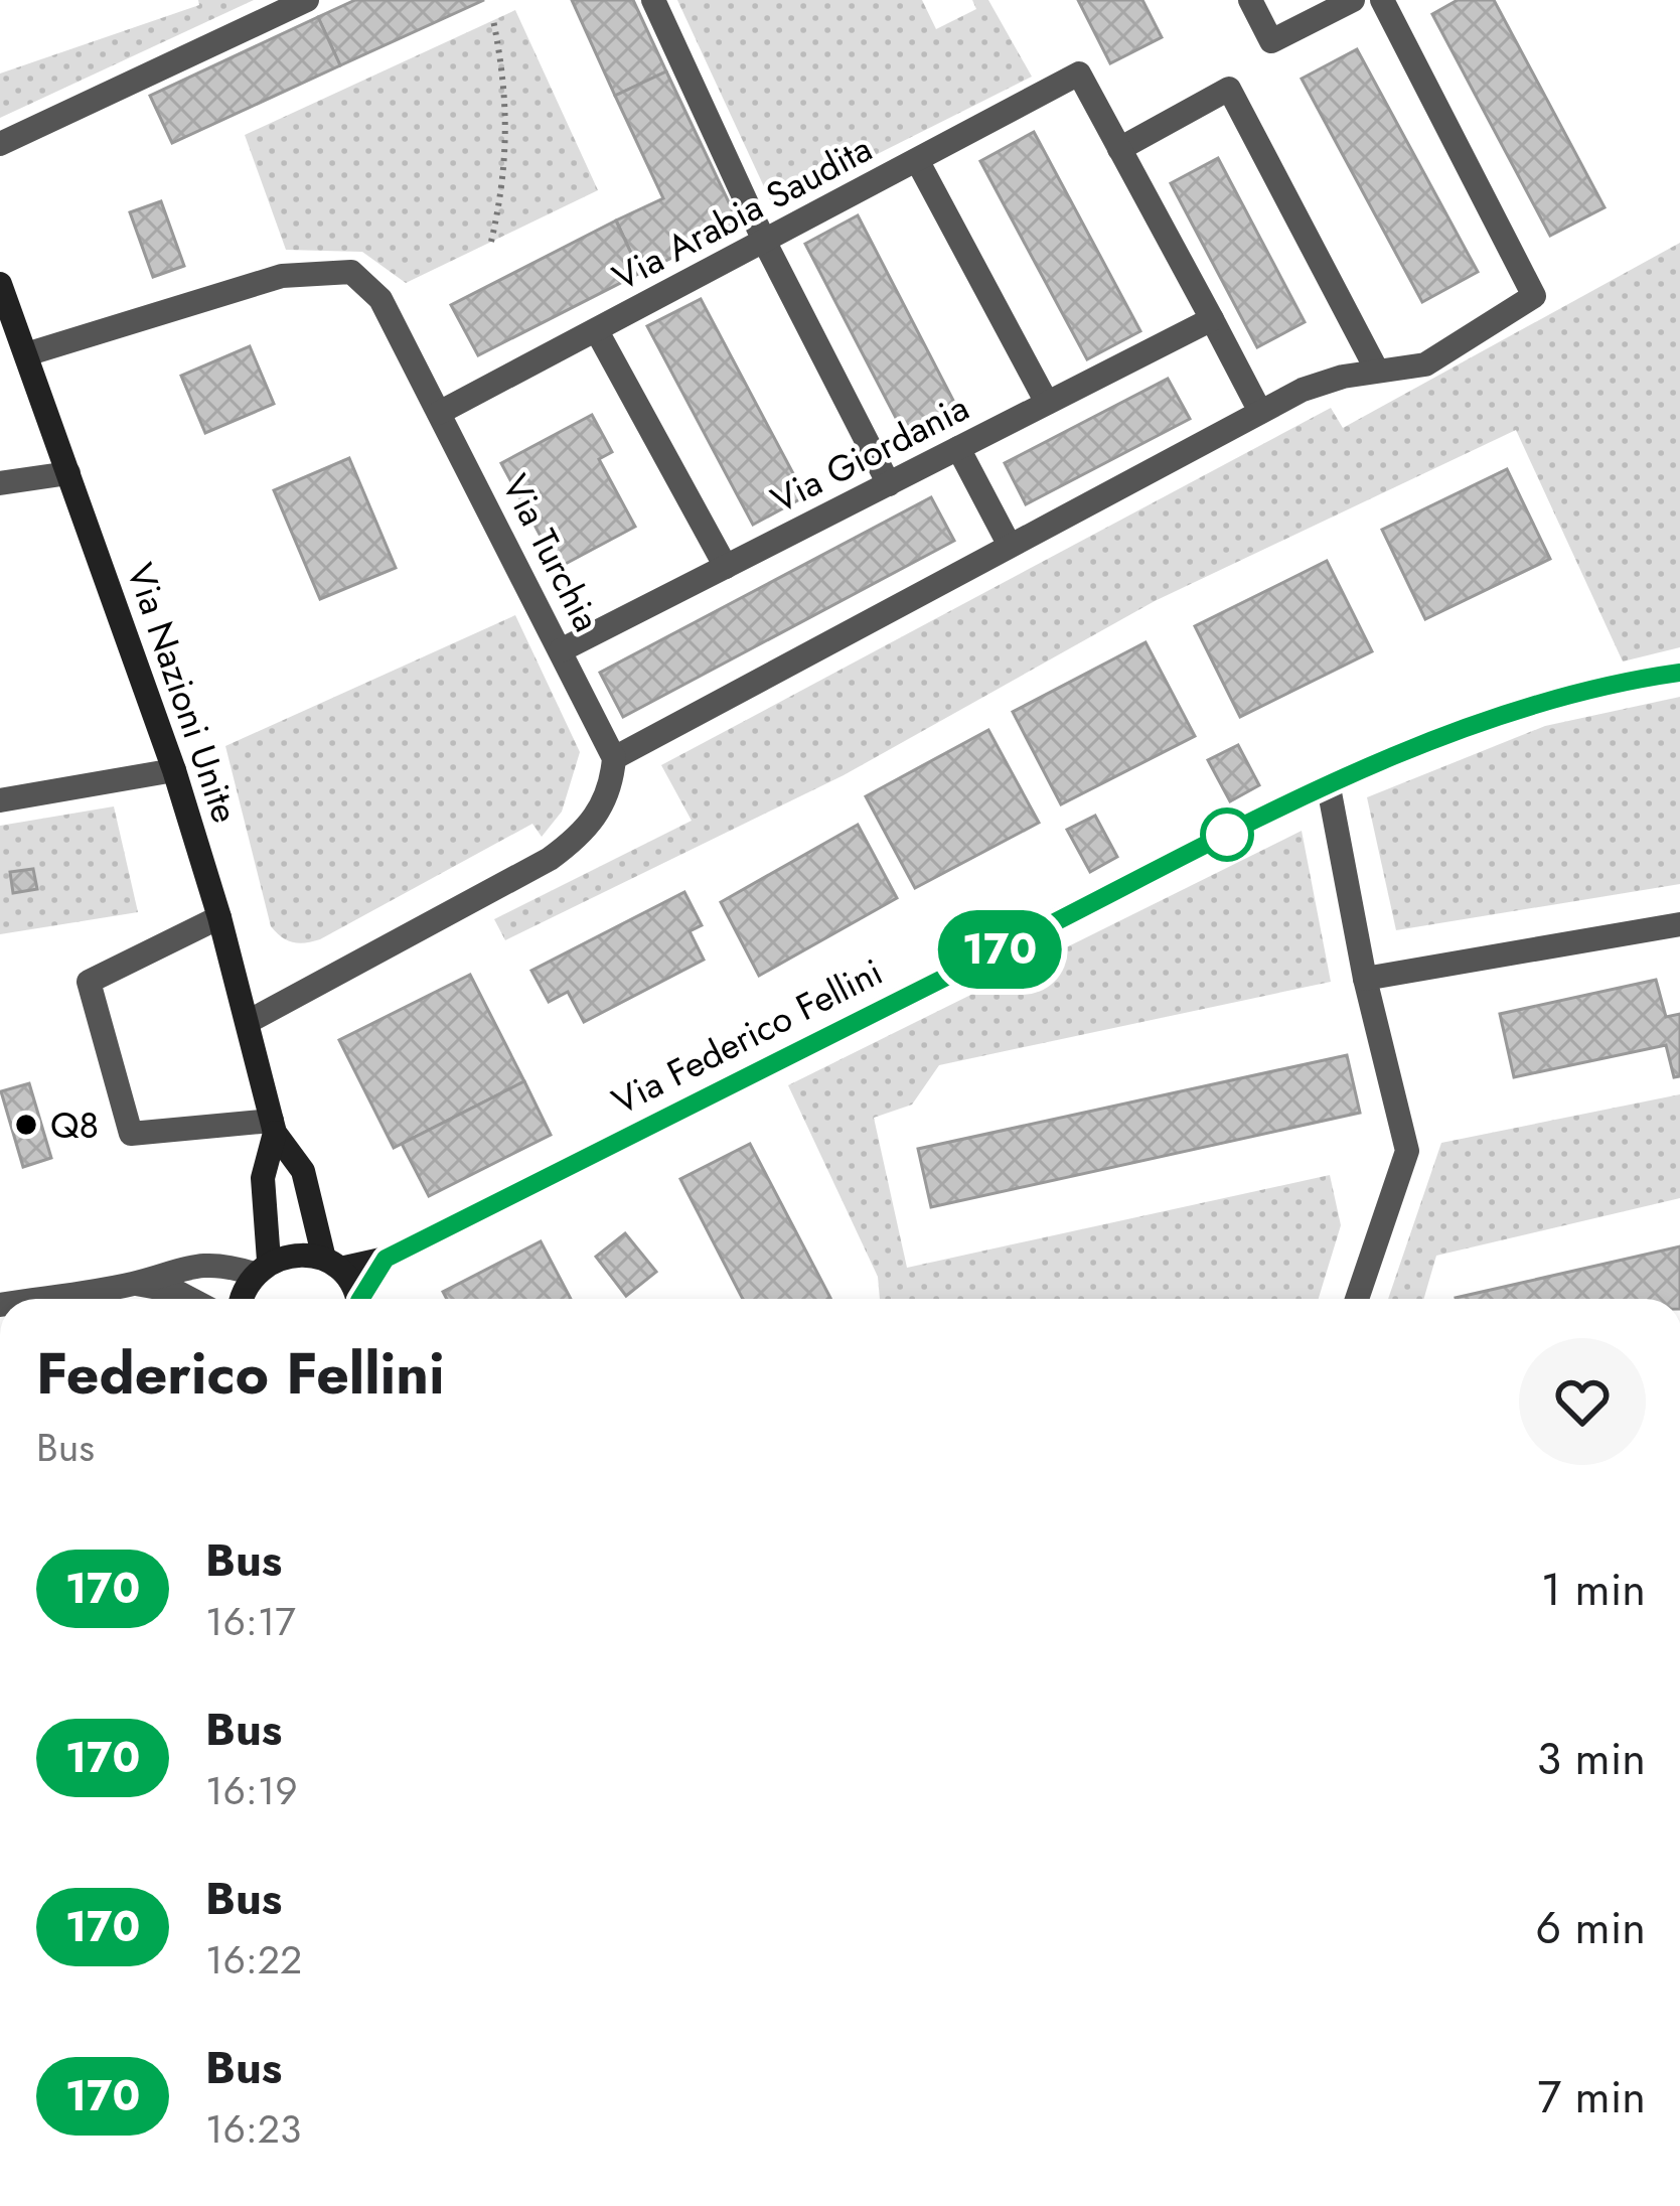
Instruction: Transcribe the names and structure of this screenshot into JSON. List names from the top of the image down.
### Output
{
  "streets": {
    "street": [
      "Via Arabia Saudita",
      "Via Giordania",
      "Via Turchia",
      "Via Nazioni Unite",
      "Via Federico Fellini"
    ]
  },
  "crossings": [
    ["Via Arabia Saudita", "Via Turchia"],
    ["Via Giordania", "Via Turchia"],
    ["Via Turchia", "Via Nazioni Unite"],
    ["Via Nazioni Unite", "Via Federico Fellini"]
  ],
  "places": ["Q8"],
  "lines": ["bus line 170"],
  "page": {
    "on_map": "170",
    "heading": ["Federico Fellini", "Bus"],
    "list": [
      {
        "mark": "170",
        "name": "Bus",
        "note": "16:17",
        "value": "1 min"
      },
      {
        "mark": "170",
        "name": "Bus",
        "note": "16:19",
        "value": "3 min"
      },
      {
        "mark": "170",
        "name": "Bus",
        "note": "16:22",
        "value": "6 min"
      },
      {
        "mark": "170",
        "name": "Bus",
        "note": "16:23",
        "value": "7 min"
      }
    ]
  }
}
